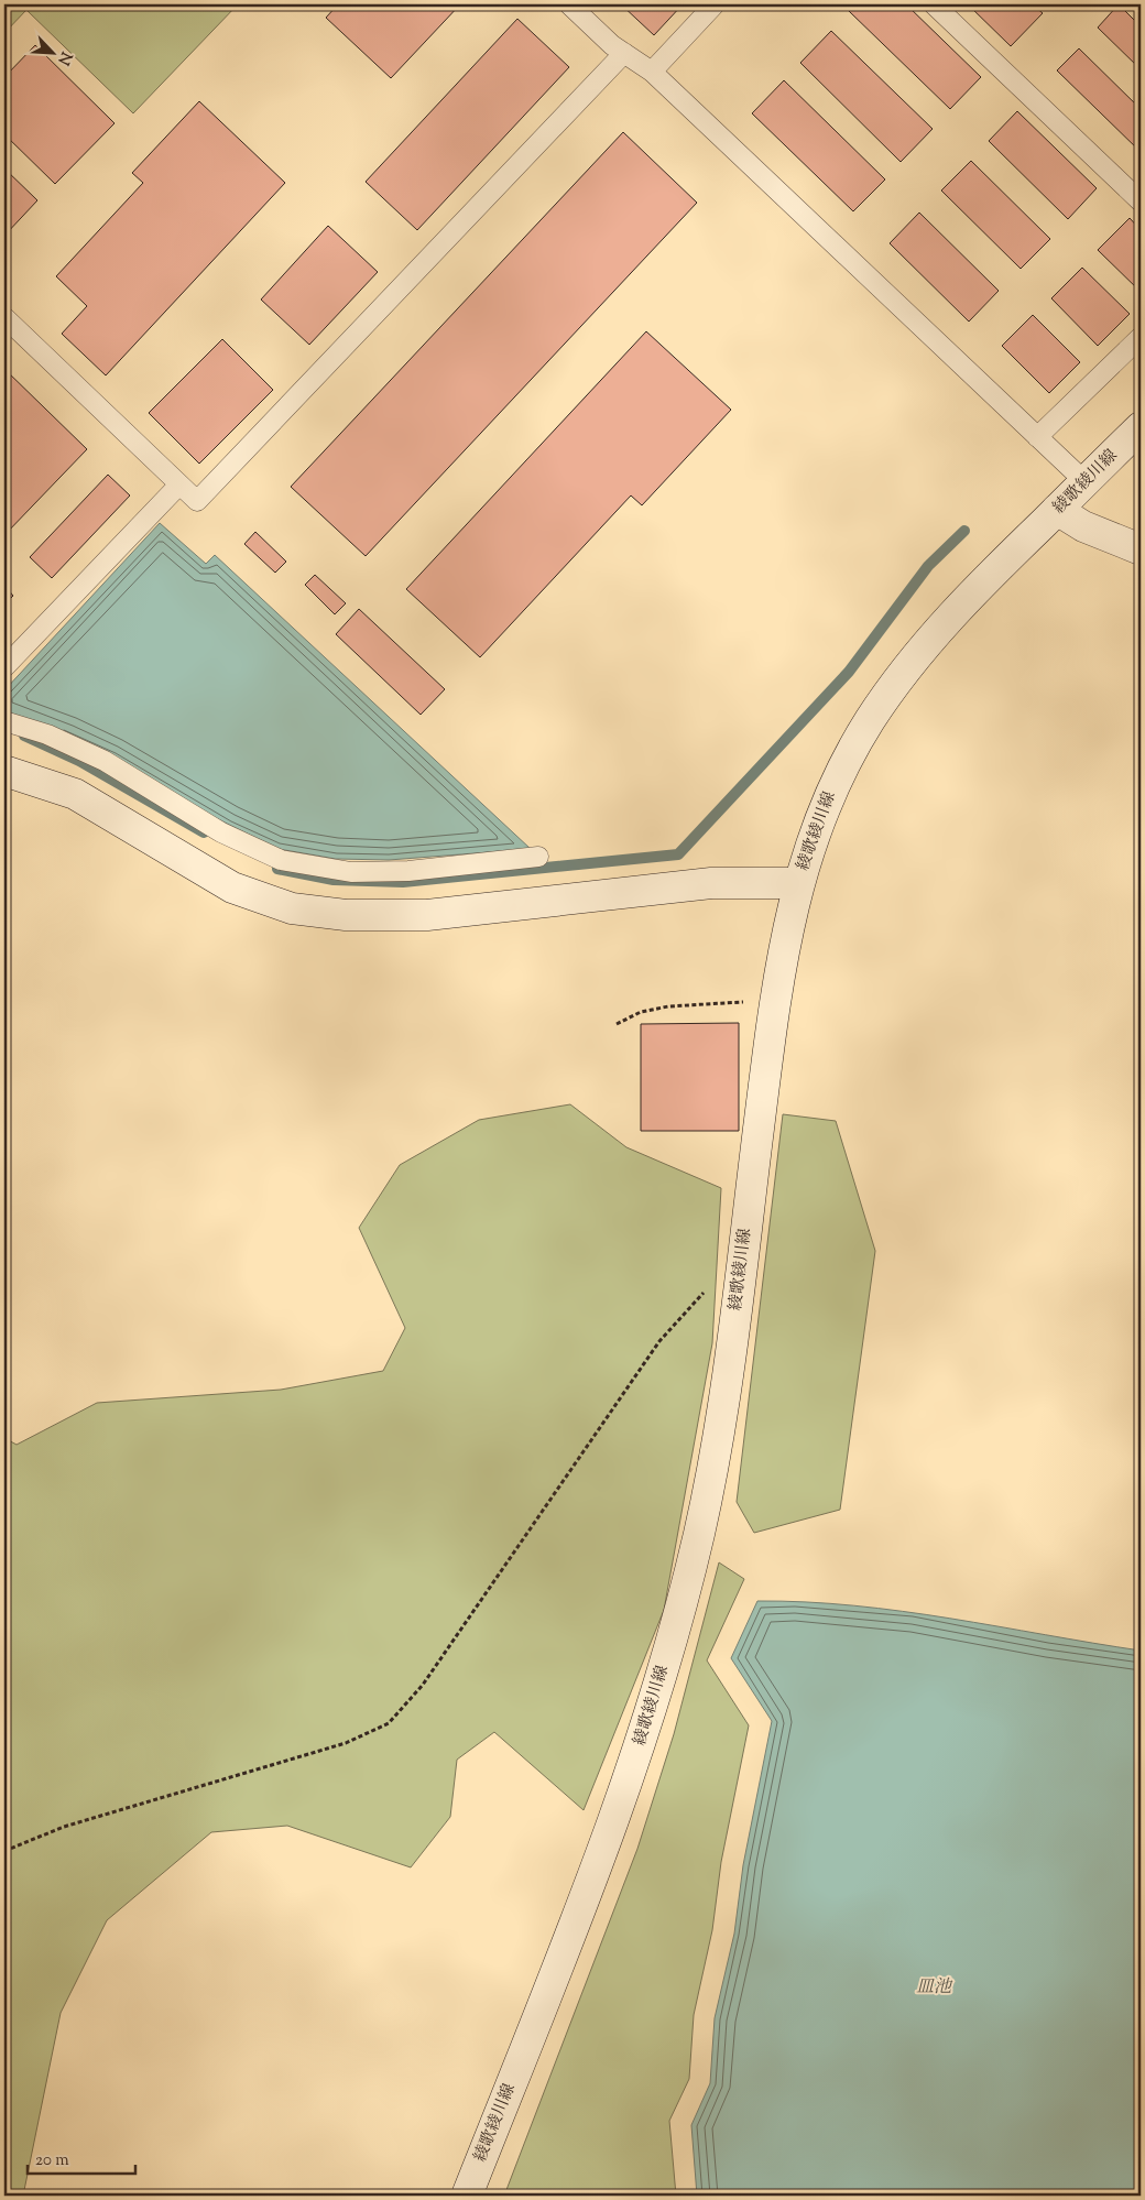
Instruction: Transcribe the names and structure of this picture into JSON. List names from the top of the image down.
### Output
{
  "streets": {
    "main road": ["綾歌綾川線"]
  },
  "water": ["皿池"],
  "scale_bar": "20 m",
  "north": "bottom right"
}
